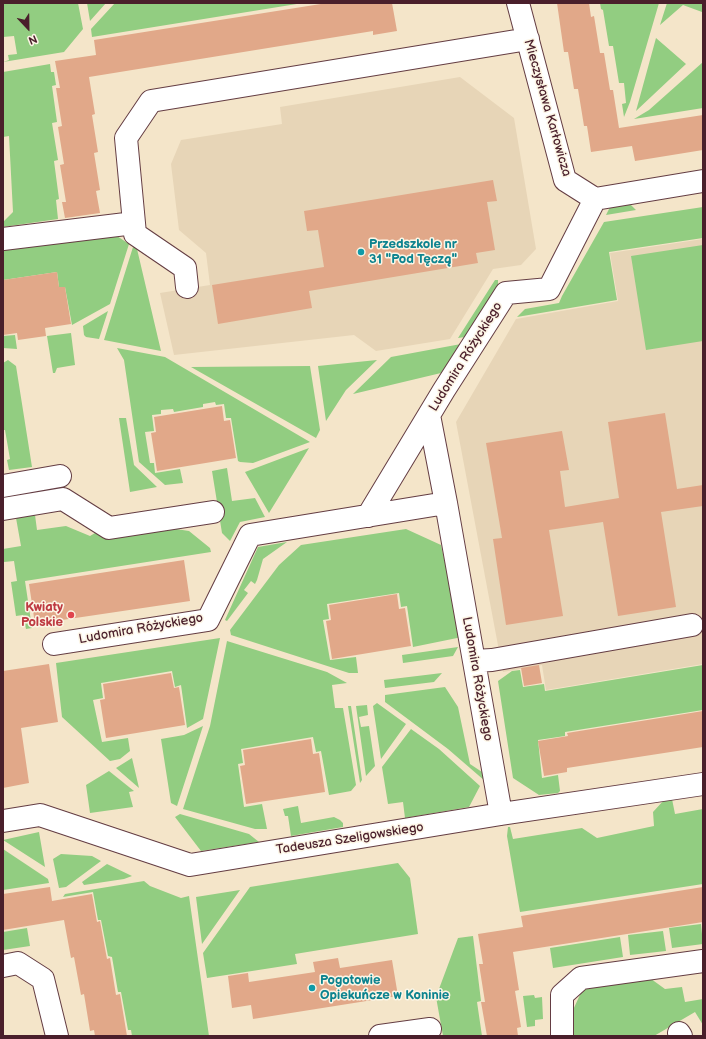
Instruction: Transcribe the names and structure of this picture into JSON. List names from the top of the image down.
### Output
{
  "streets": {
    "street": ["Mieczysława Karłowicza", "Ludomira Różyckiego", "Tadeusza Szeligowskiego"]
  },
  "crossings": [
    ["Mieczysława Karłowicza", "Ludomira Różyckiego"],
    ["Ludomira Różyckiego", "Tadeusza Szeligowskiego"]
  ],
  "places": ["Przedszkole nr 31 \"Pod Tęczą\"", "Kwiaty Polskie", "Pogotowie Opiekuńcze w Koninie"],
  "north": "bottom"
}
